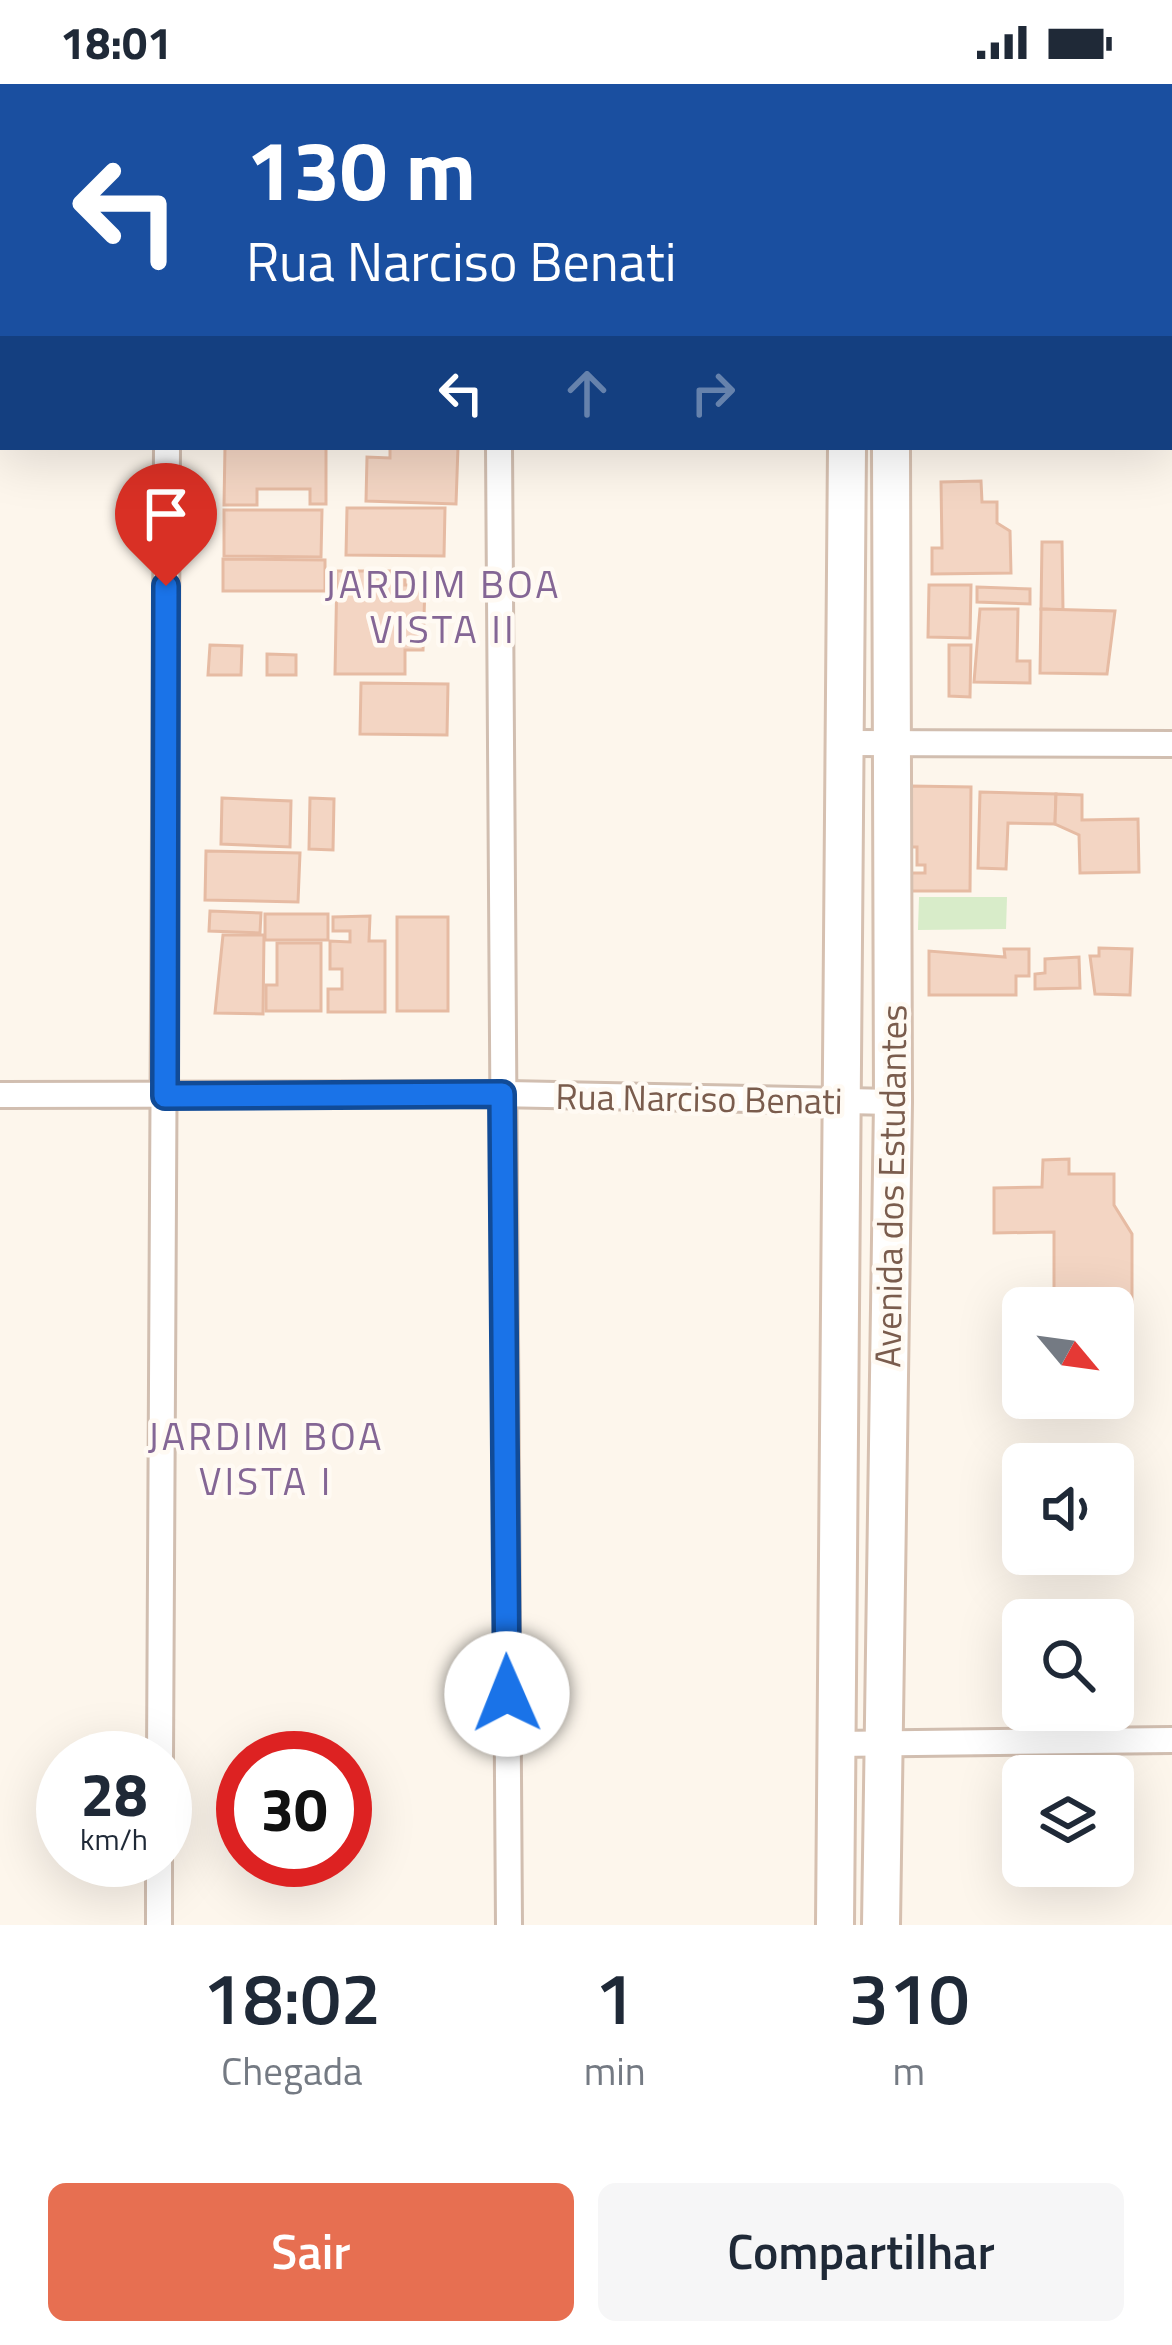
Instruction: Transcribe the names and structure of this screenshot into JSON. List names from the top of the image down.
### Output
{
  "streets": {
    "street": ["Rua Narciso Benati", "Avenida dos Estudantes"]
  },
  "crossings": [
    ["Rua Narciso Benati", "Avenida dos Estudantes"]
  ],
  "districts": ["JARDIM BOA VISTA II", "JARDIM BOA VISTA I"],
  "north": "bottom right",
  "page": {
    "status": "18:01",
    "turn": ["130 m", "Rua Narciso Benati"],
    "speed": "28 km/h",
    "limit": "30",
    "eta": [
      "18:02",
      "Chegada",
      "1",
      "min",
      "310",
      "m"
    ],
    "buttons": ["Sair", "Compartilhar"]
  }
}
